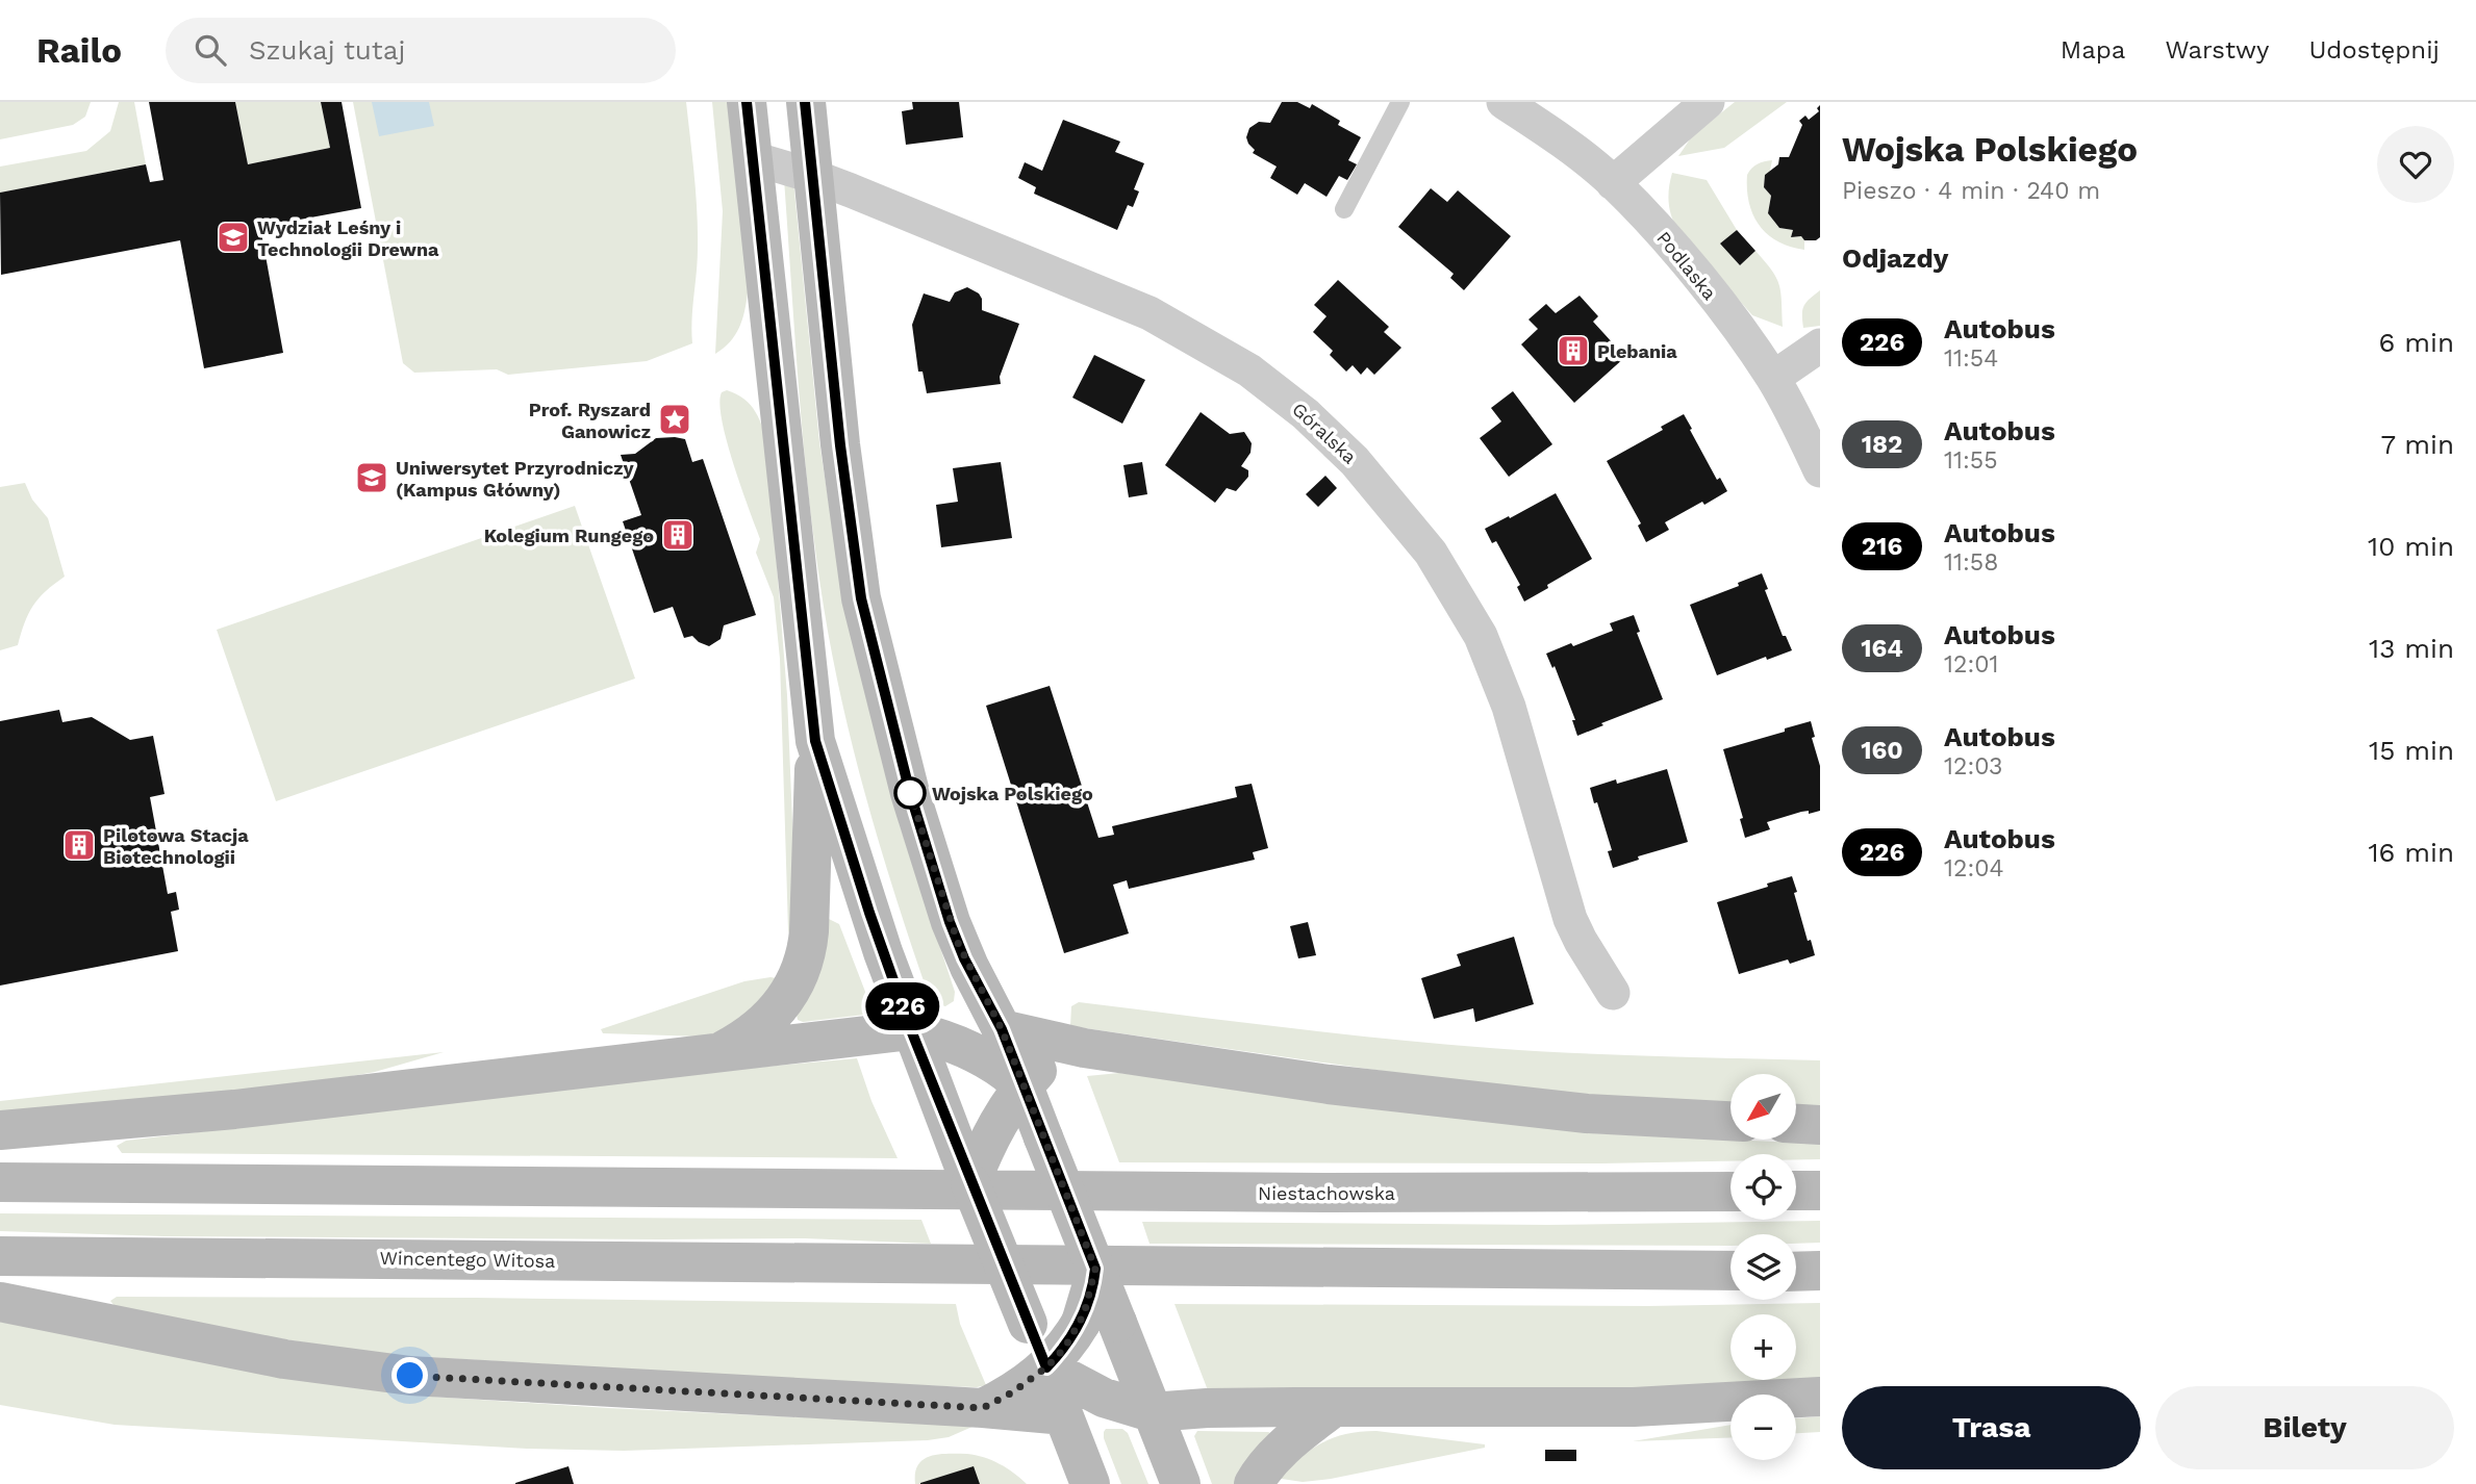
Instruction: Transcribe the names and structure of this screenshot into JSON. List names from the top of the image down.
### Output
{
  "streets": {
    "main road": ["Niestachowska", "Wincentego Witosa"],
    "street": ["Podlaska", "Góralska"]
  },
  "places": {
    "school or university": ["Wydział Leśny i Technologii Drewna", "Uniwersytet Przyrodniczy (Kampus Główny)"],
    "building": ["Plebania", "Kolegium Rungego", "Pilotowa Stacja Biotechnologii"],
    "place": ["Prof. Ryszard Ganowicz"],
    "other": ["Wojska Polskiego"]
  },
  "lines": ["bus line 226"],
  "north": "bottom left",
  "page": {
    "header": "Railo",
    "search": "Szukaj tutaj",
    "nav": ["Mapa", "Warstwy", "Udostępnij"],
    "on_map": "226",
    "heading": [
      ["Wojska Polskiego", "Pieszo · 4 min · 240 m"],
      "Odjazdy"
    ],
    "list": [
      {
        "mark": "226",
        "name": "Autobus",
        "note": "11:54",
        "value": "6 min"
      },
      {
        "mark": "182",
        "name": "Autobus",
        "note": "11:55",
        "value": "7 min"
      },
      {
        "mark": "216",
        "name": "Autobus",
        "note": "11:58",
        "value": "10 min"
      },
      {
        "mark": "164",
        "name": "Autobus",
        "note": "12:01",
        "value": "13 min"
      },
      {
        "mark": "160",
        "name": "Autobus",
        "note": "12:03",
        "value": "15 min"
      },
      {
        "mark": "226",
        "name": "Autobus",
        "note": "12:04",
        "value": "16 min"
      }
    ],
    "map_buttons": ["+", "−"],
    "buttons": ["Trasa", "Bilety"]
  }
}
